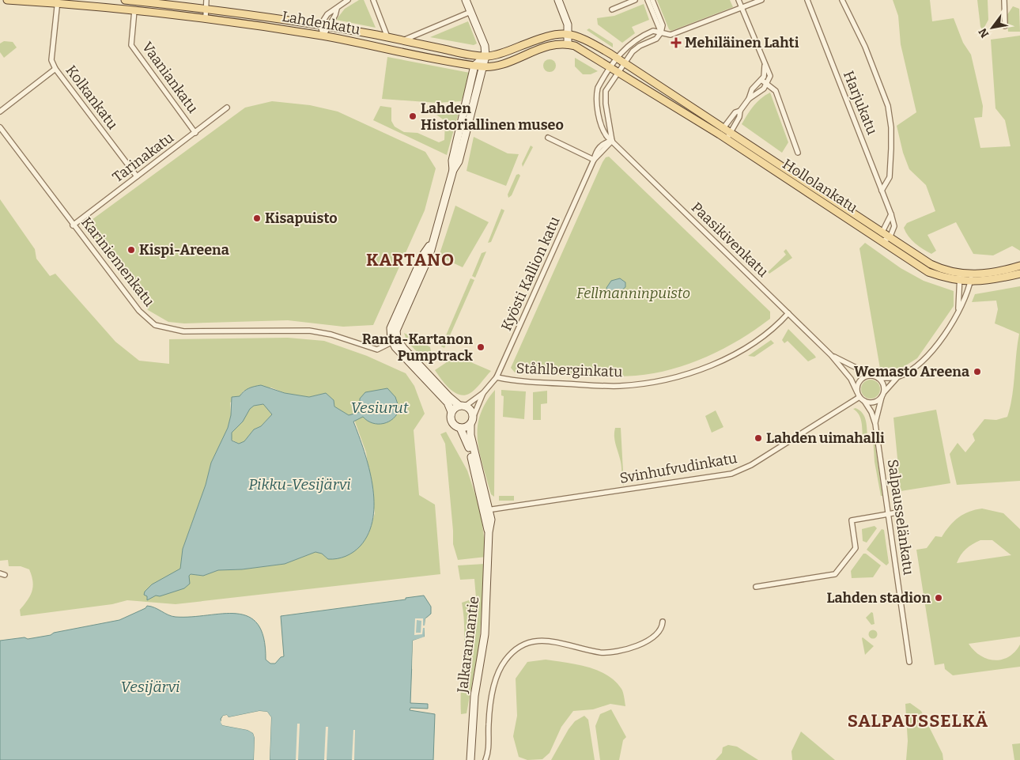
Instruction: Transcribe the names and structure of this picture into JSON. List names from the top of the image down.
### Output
{
  "streets": {
    "main road": ["Lahdenkatu", "Hollolankatu", "Jalkarannantie"],
    "street": [
      "Vaaniankatu",
      "Kolkankatu",
      "Harjukatu",
      "Tarinakatu",
      "Paasikivenkatu",
      "Kariniemenkatu",
      "Kyösti Kallion katu",
      "Ståhlberginkatu",
      "Svinhufvudinkatu",
      "Salpausselänkatu"
    ]
  },
  "crossings": [
    ["Lahdenkatu", "Vaaniankatu"],
    ["Lahdenkatu", "Kolkankatu"],
    ["Lahdenkatu", "Hollolankatu"],
    ["Lahdenkatu", "Paasikivenkatu"],
    ["Vaaniankatu", "Tarinakatu"],
    ["Kolkankatu", "Tarinakatu"],
    ["Harjukatu", "Hollolankatu"],
    ["Tarinakatu", "Kariniemenkatu"],
    ["Hollolankatu", "Paasikivenkatu"],
    ["Paasikivenkatu", "Kyösti Kallion katu"],
    ["Paasikivenkatu", "Ståhlberginkatu"],
    ["Paasikivenkatu", "Svinhufvudinkatu"],
    ["Paasikivenkatu", "Salpausselänkatu"],
    ["Kyösti Kallion katu", "Ståhlberginkatu"],
    ["Kyösti Kallion katu", "Jalkarannantie"],
    ["Svinhufvudinkatu", "Salpausselänkatu"],
    ["Svinhufvudinkatu", "Jalkarannantie"]
  ],
  "districts": ["KARTANO", "SALPAUSSELKÄ"],
  "water": ["Vesiurut", "Pikku-Vesijärvi", "Vesijärvi"],
  "parks": ["Fellmanninpuisto"],
  "places": {
    "health": ["Mehiläinen Lahti"],
    "other": [
      "Lahden Historiallinen museo",
      "Kisapuisto",
      "Kispi-Areena",
      "Ranta-Kartanon Pumptrack",
      "Wemasto Areena",
      "Lahden uimahalli",
      "Lahden stadion"
    ]
  },
  "north": "bottom left"
}
